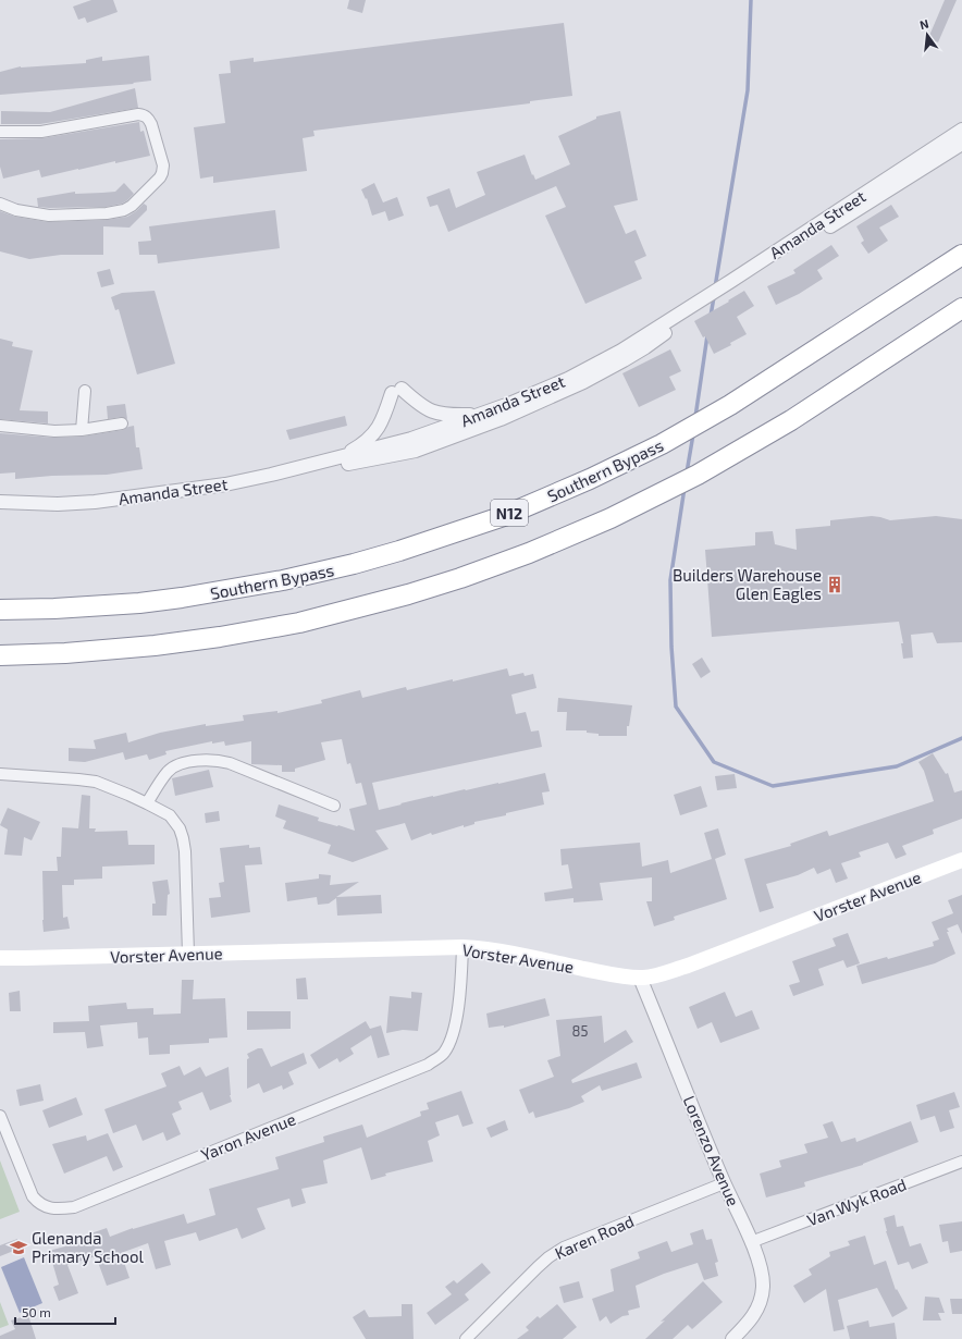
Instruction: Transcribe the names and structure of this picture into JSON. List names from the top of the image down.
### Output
{
  "streets": {
    "highway": ["Southern Bypass", "N12"],
    "main road": ["Vorster Avenue"],
    "street": [
      "Amanda Street",
      "Yaron Avenue",
      "Lorenzo Avenue",
      "Van Wyk Road",
      "Karen Road"
    ]
  },
  "crossings": [
    ["Vorster Avenue", "Yaron Avenue"],
    ["Vorster Avenue", "Lorenzo Avenue"],
    ["Lorenzo Avenue", "Van Wyk Road"],
    ["Lorenzo Avenue", "Karen Road"]
  ],
  "places": {
    "building": ["Builders Warehouse Glen Eagles"],
    "school or university": ["Glenanda Primary School"]
  },
  "house_numbers": ["85"],
  "scale_bar": "50 m",
  "north": "top"
}
